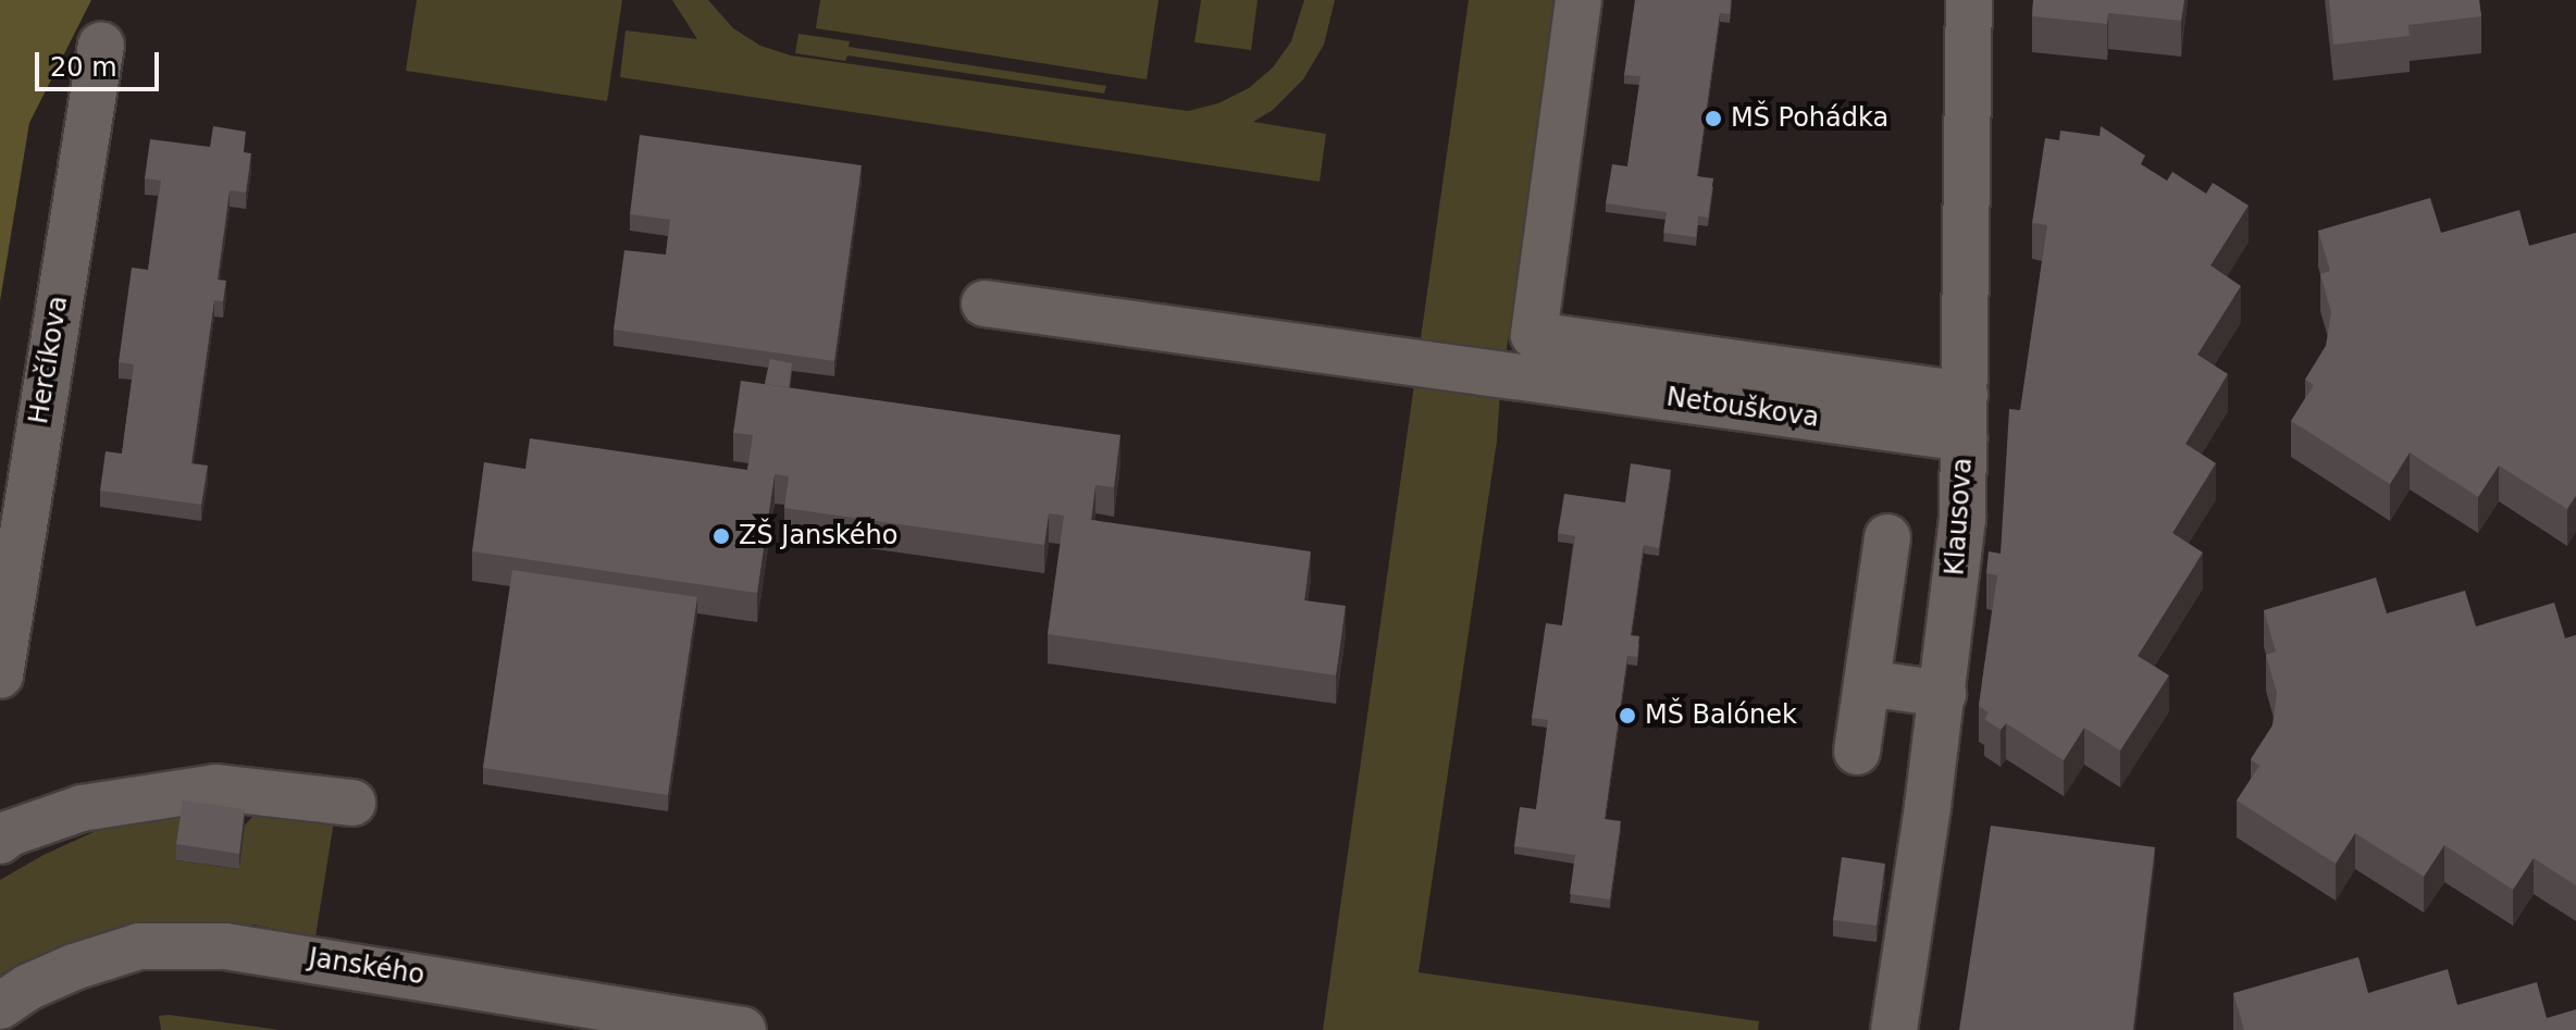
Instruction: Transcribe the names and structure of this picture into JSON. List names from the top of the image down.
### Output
{
  "streets": {
    "street": [
      "Herčíkova",
      "Netouškova",
      "Klausova",
      "Janského"
    ]
  },
  "crossings": [
    ["Netouškova", "Klausova"]
  ],
  "places": ["MŠ Pohádka", "ZŠ Janského", "MŠ Balónek"],
  "scale_bar": "20 m"
}
